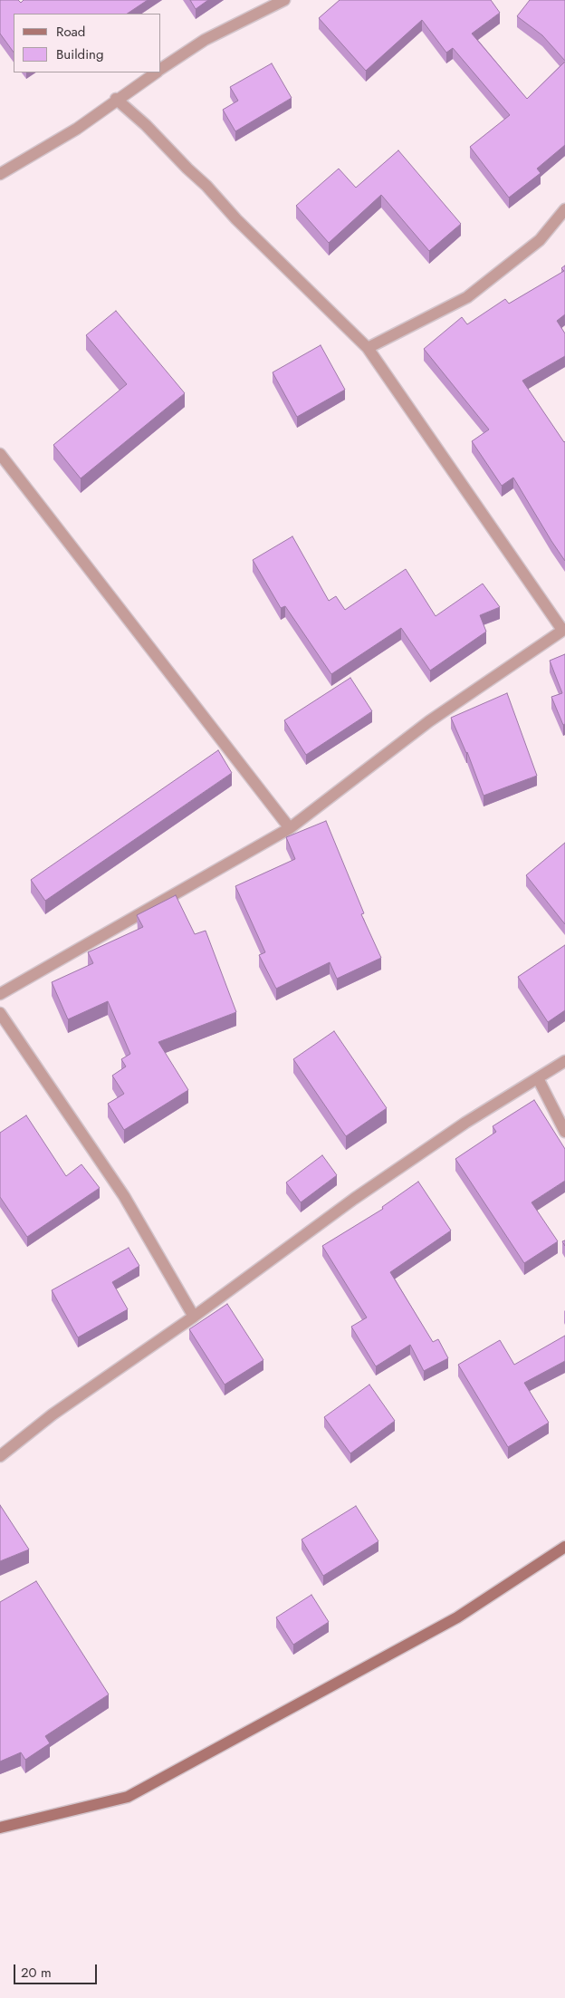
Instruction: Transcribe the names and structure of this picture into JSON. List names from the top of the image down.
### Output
{
  "legend": ["Road", "Building"],
  "scale_bar": "20 m"
}
